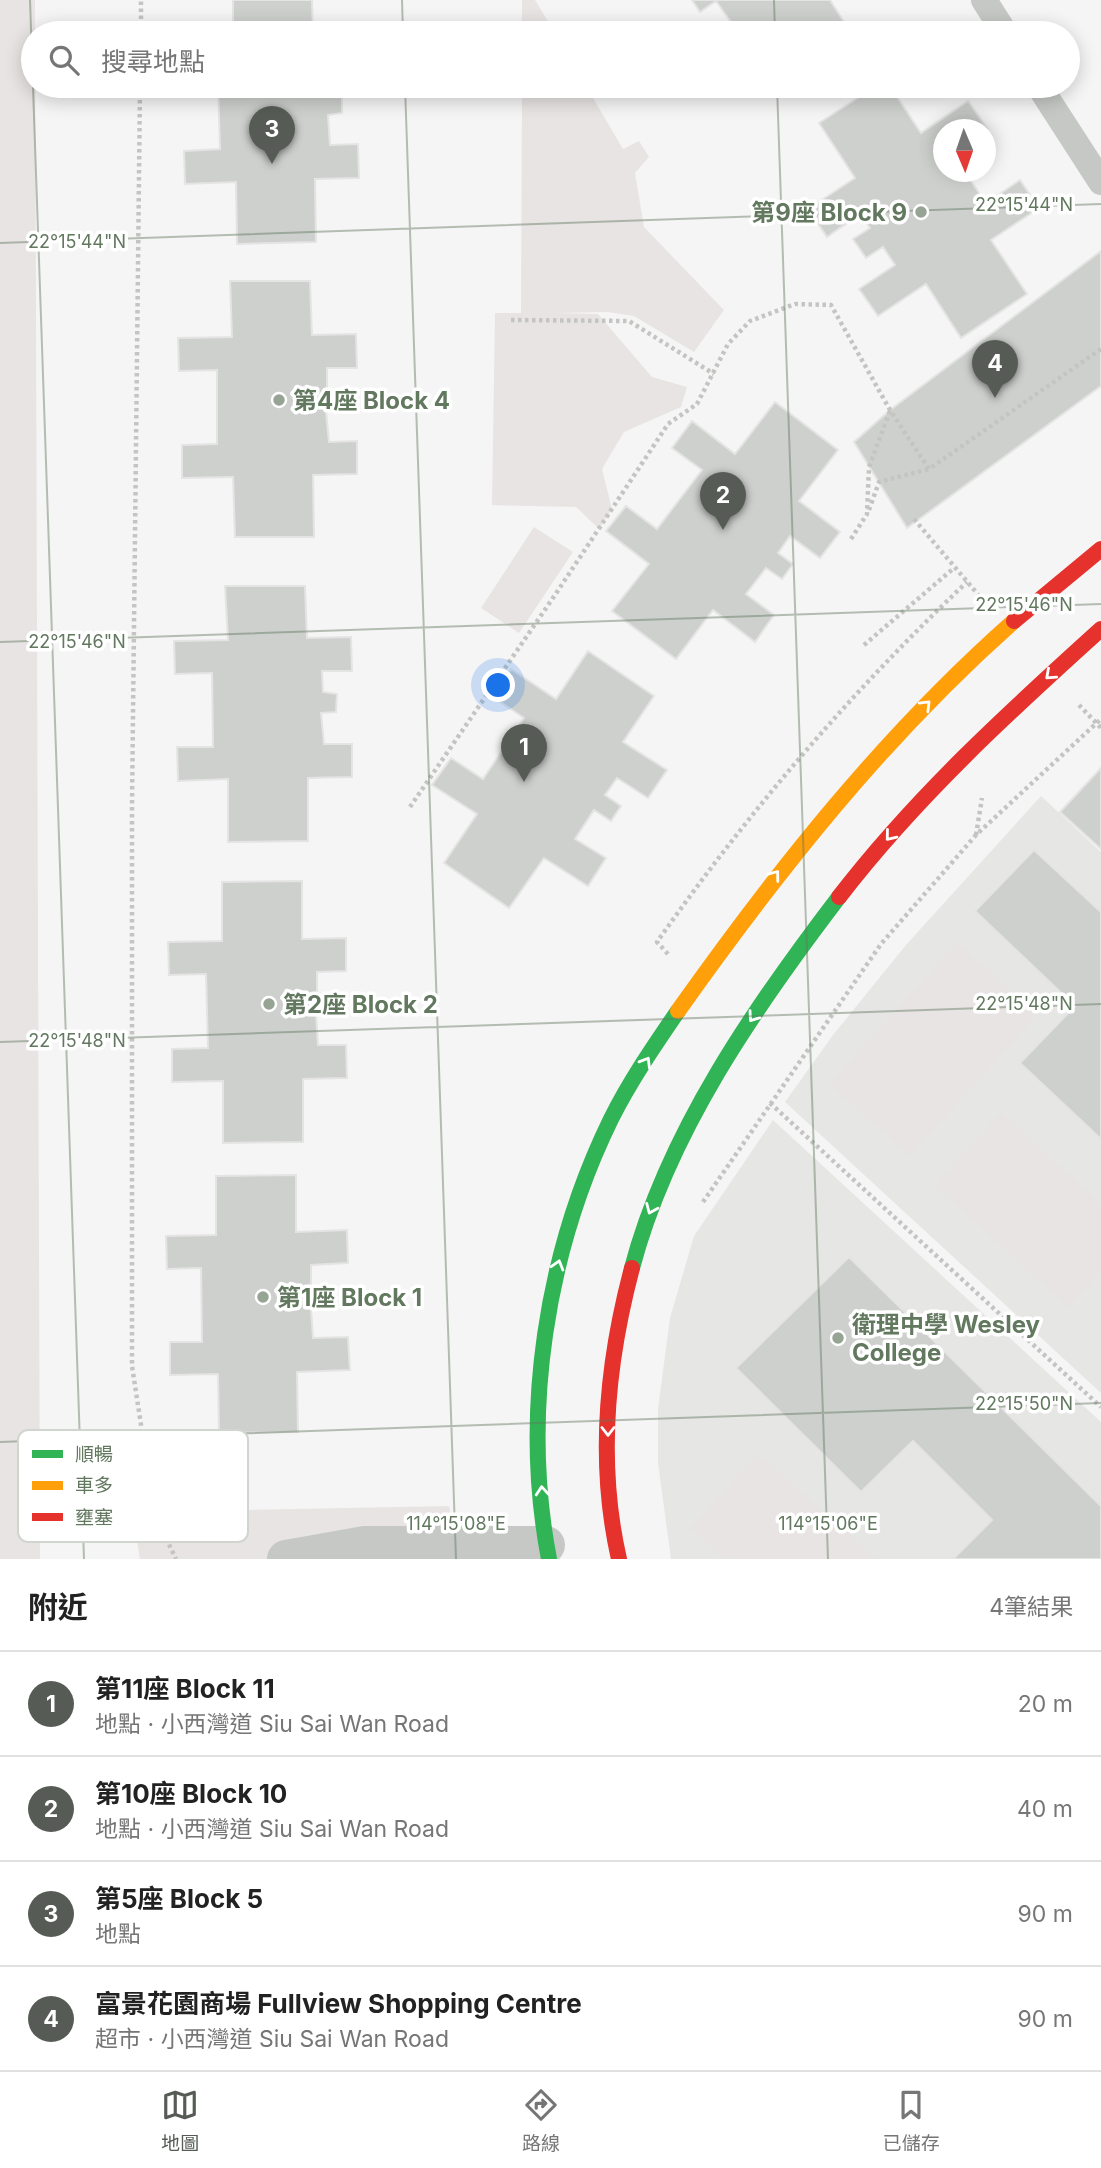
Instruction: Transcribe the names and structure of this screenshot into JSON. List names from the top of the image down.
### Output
{
  "places": [
    "第9座 Block 9",
    "第4座 Block 4",
    "第2座 Block 2",
    "第1座 Block 1",
    "衛理中學 Wesley College"
  ],
  "legend": ["順暢", "車多", "壅塞"],
  "north": "bottom",
  "page": {
    "search": "搜尋地點",
    "pins": [
      "3",
      "4",
      "2",
      "1"
    ],
    "heading": ["附近", "4筆結果"],
    "list": [
      {
        "mark": "1",
        "name": "第11座 Block 11",
        "note": "地點 · 小西灣道 Siu Sai Wan Road",
        "value": "20 m"
      },
      {
        "mark": "2",
        "name": "第10座 Block 10",
        "note": "地點 · 小西灣道 Siu Sai Wan Road",
        "value": "40 m"
      },
      {
        "mark": "3",
        "name": "第5座 Block 5",
        "note": "地點",
        "value": "90 m"
      },
      {
        "mark": "4",
        "name": "富景花園商場 Fullview Shopping Centre",
        "note": "超市 · 小西灣道 Siu Sai Wan Road",
        "value": "90 m"
      }
    ],
    "nav": ["地圖", "路線", "已儲存"]
  },
  "coordinates": [
    "22°15'44\"N",
    "22°15'46\"N",
    "22°15'48\"N",
    "22°15'50\"N",
    "114°15'08\"E",
    "114°15'06\"E"
  ]
}
